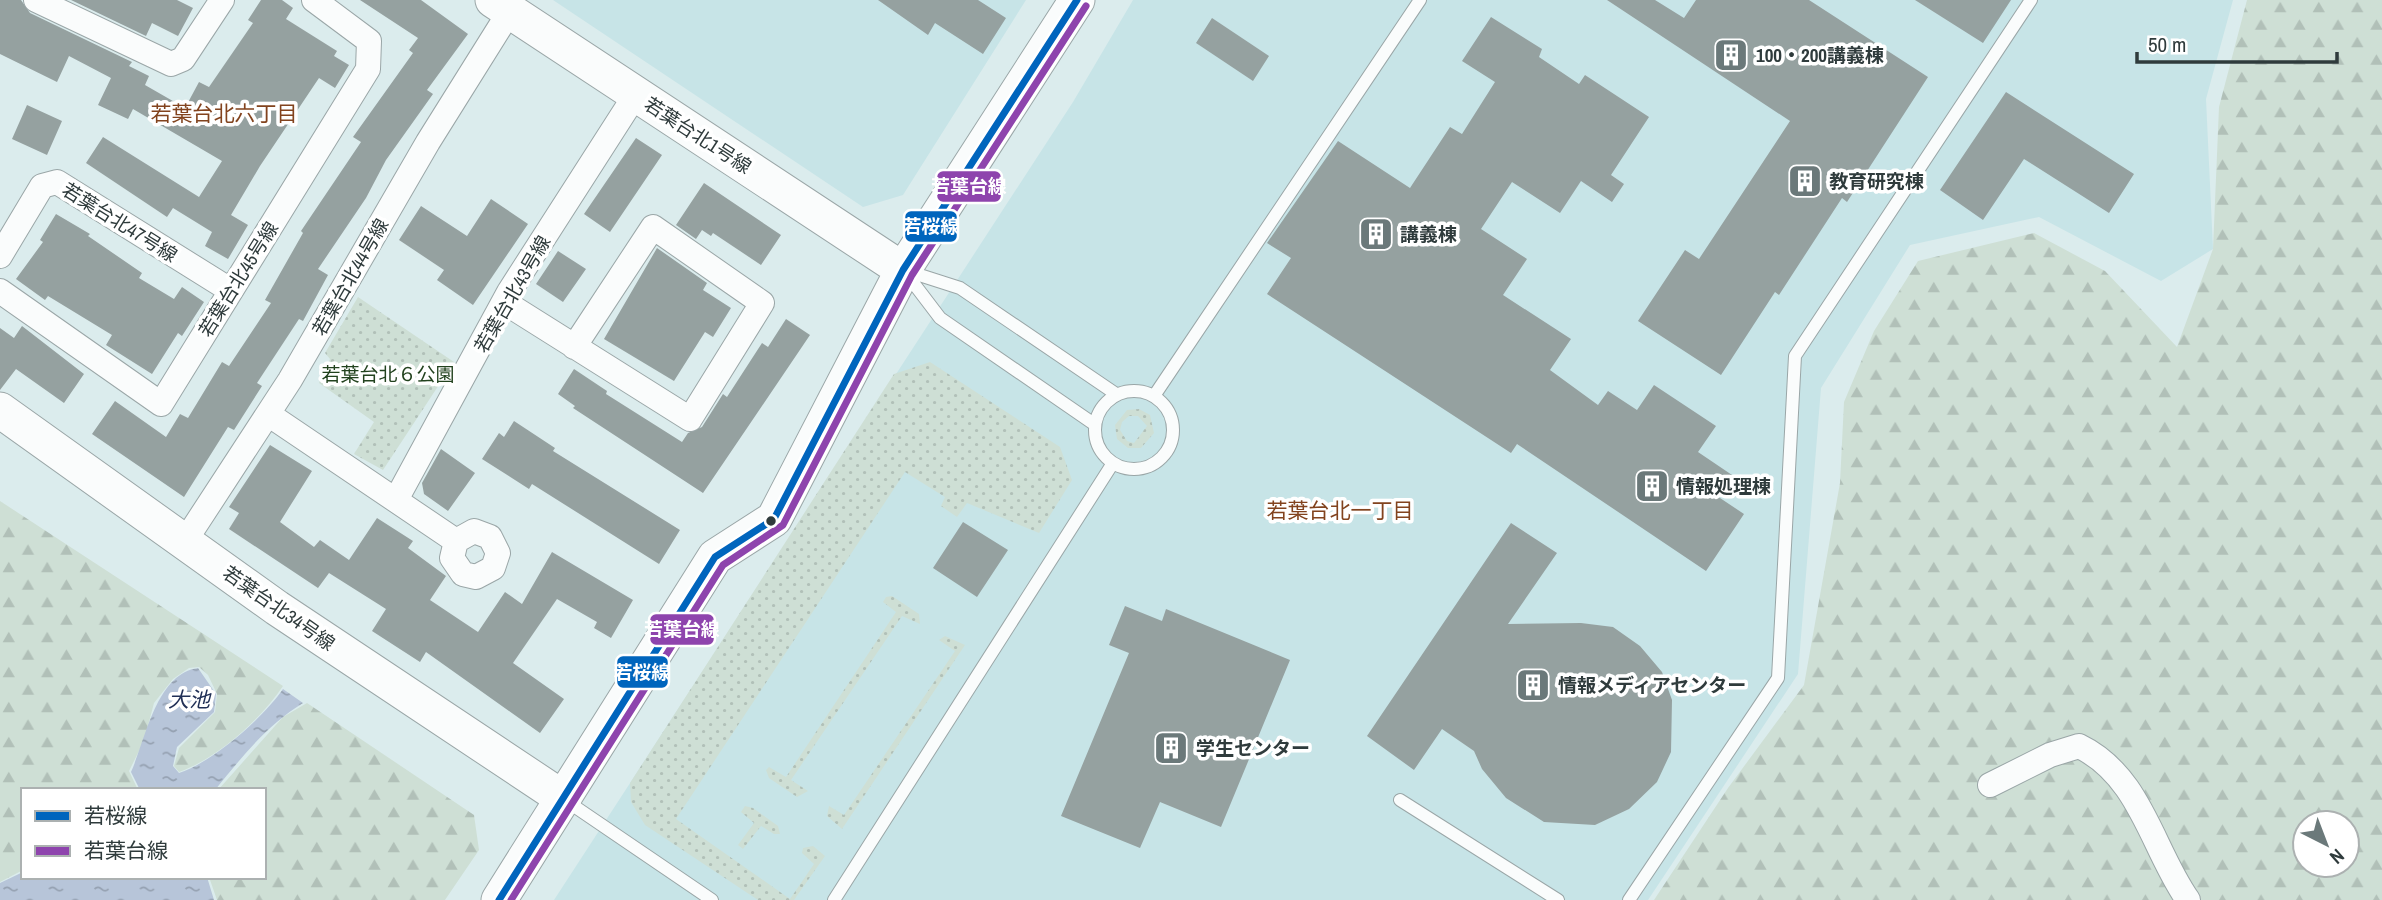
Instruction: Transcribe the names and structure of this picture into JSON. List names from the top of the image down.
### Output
{
  "streets": {
    "street": [
      "若葉台北1号線",
      "若葉台北47号線",
      "若葉台北44号線",
      "若葉台北45号線",
      "若葉台北43号線",
      "若葉台北34号線"
    ]
  },
  "crossings": [
    ["若葉台北1号線", "若葉台北44号線"],
    ["若葉台北1号線", "若葉台北43号線"],
    ["若葉台北47号線", "若葉台北45号線"],
    ["若葉台北44号線", "若葉台北34号線"]
  ],
  "districts": ["若葉台北六丁目", "若葉台北一丁目"],
  "water": ["大池"],
  "parks": ["若葉台北６公園"],
  "places": {
    "building": [
      "100・200講義棟",
      "教育研究棟",
      "講義棟",
      "情報処理棟",
      "情報メディアセンター",
      "学生センター"
    ]
  },
  "lines": ["transit line 若桜線", "transit line 若葉台線"],
  "legend": ["若桜線", "若葉台線"],
  "scale_bar": "50 m",
  "north": "bottom right"
}
